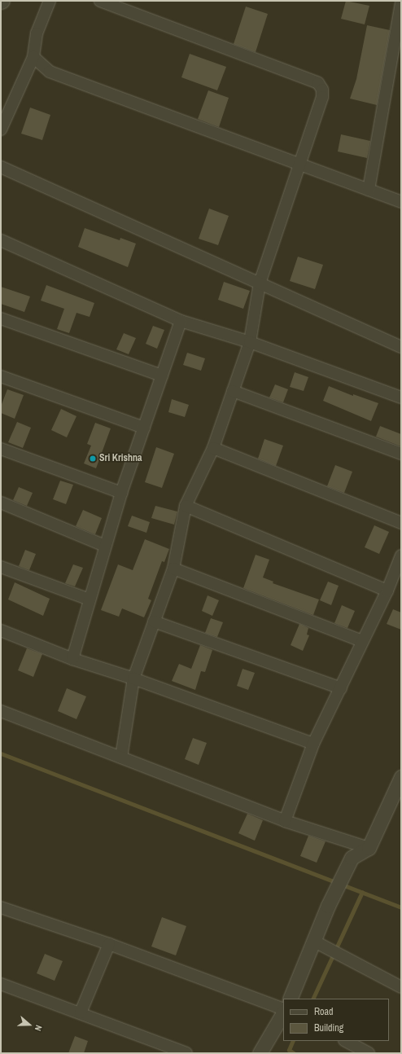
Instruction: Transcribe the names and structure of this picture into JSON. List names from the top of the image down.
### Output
{
  "places": ["Sri Krishna"],
  "legend": ["Road", "Building"],
  "north": "right"
}
